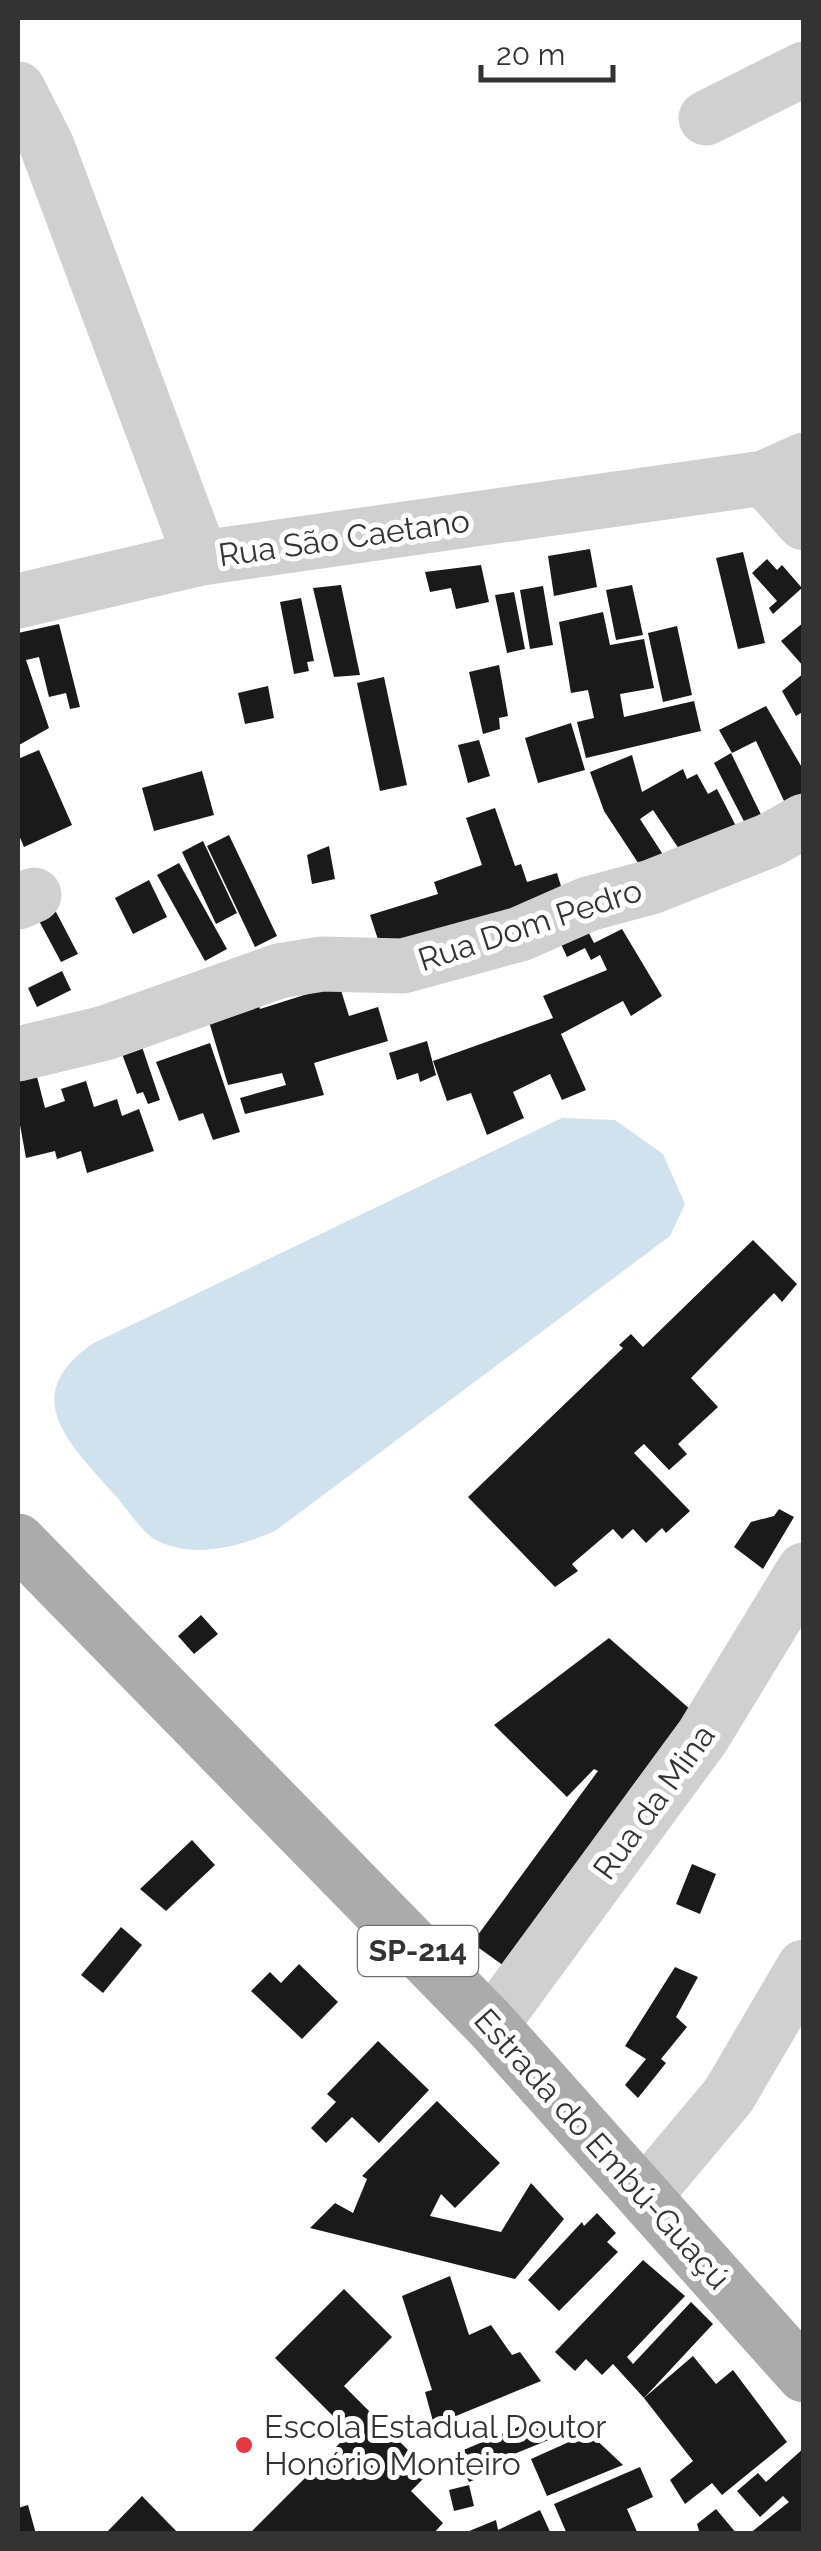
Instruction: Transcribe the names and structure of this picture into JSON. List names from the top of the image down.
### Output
{
  "streets": {
    "main road": ["SP-214", "Estrada do Embú-Guaçú"],
    "street": ["Rua São Caetano", "Rua Dom Pedro", "Rua da Mina"]
  },
  "crossings": [
    ["Rua da Mina", "Estrada do Embú-Guaçú"]
  ],
  "places": ["Escola Estadual Doutor Honório Monteiro"],
  "scale_bar": "20 m"
}
